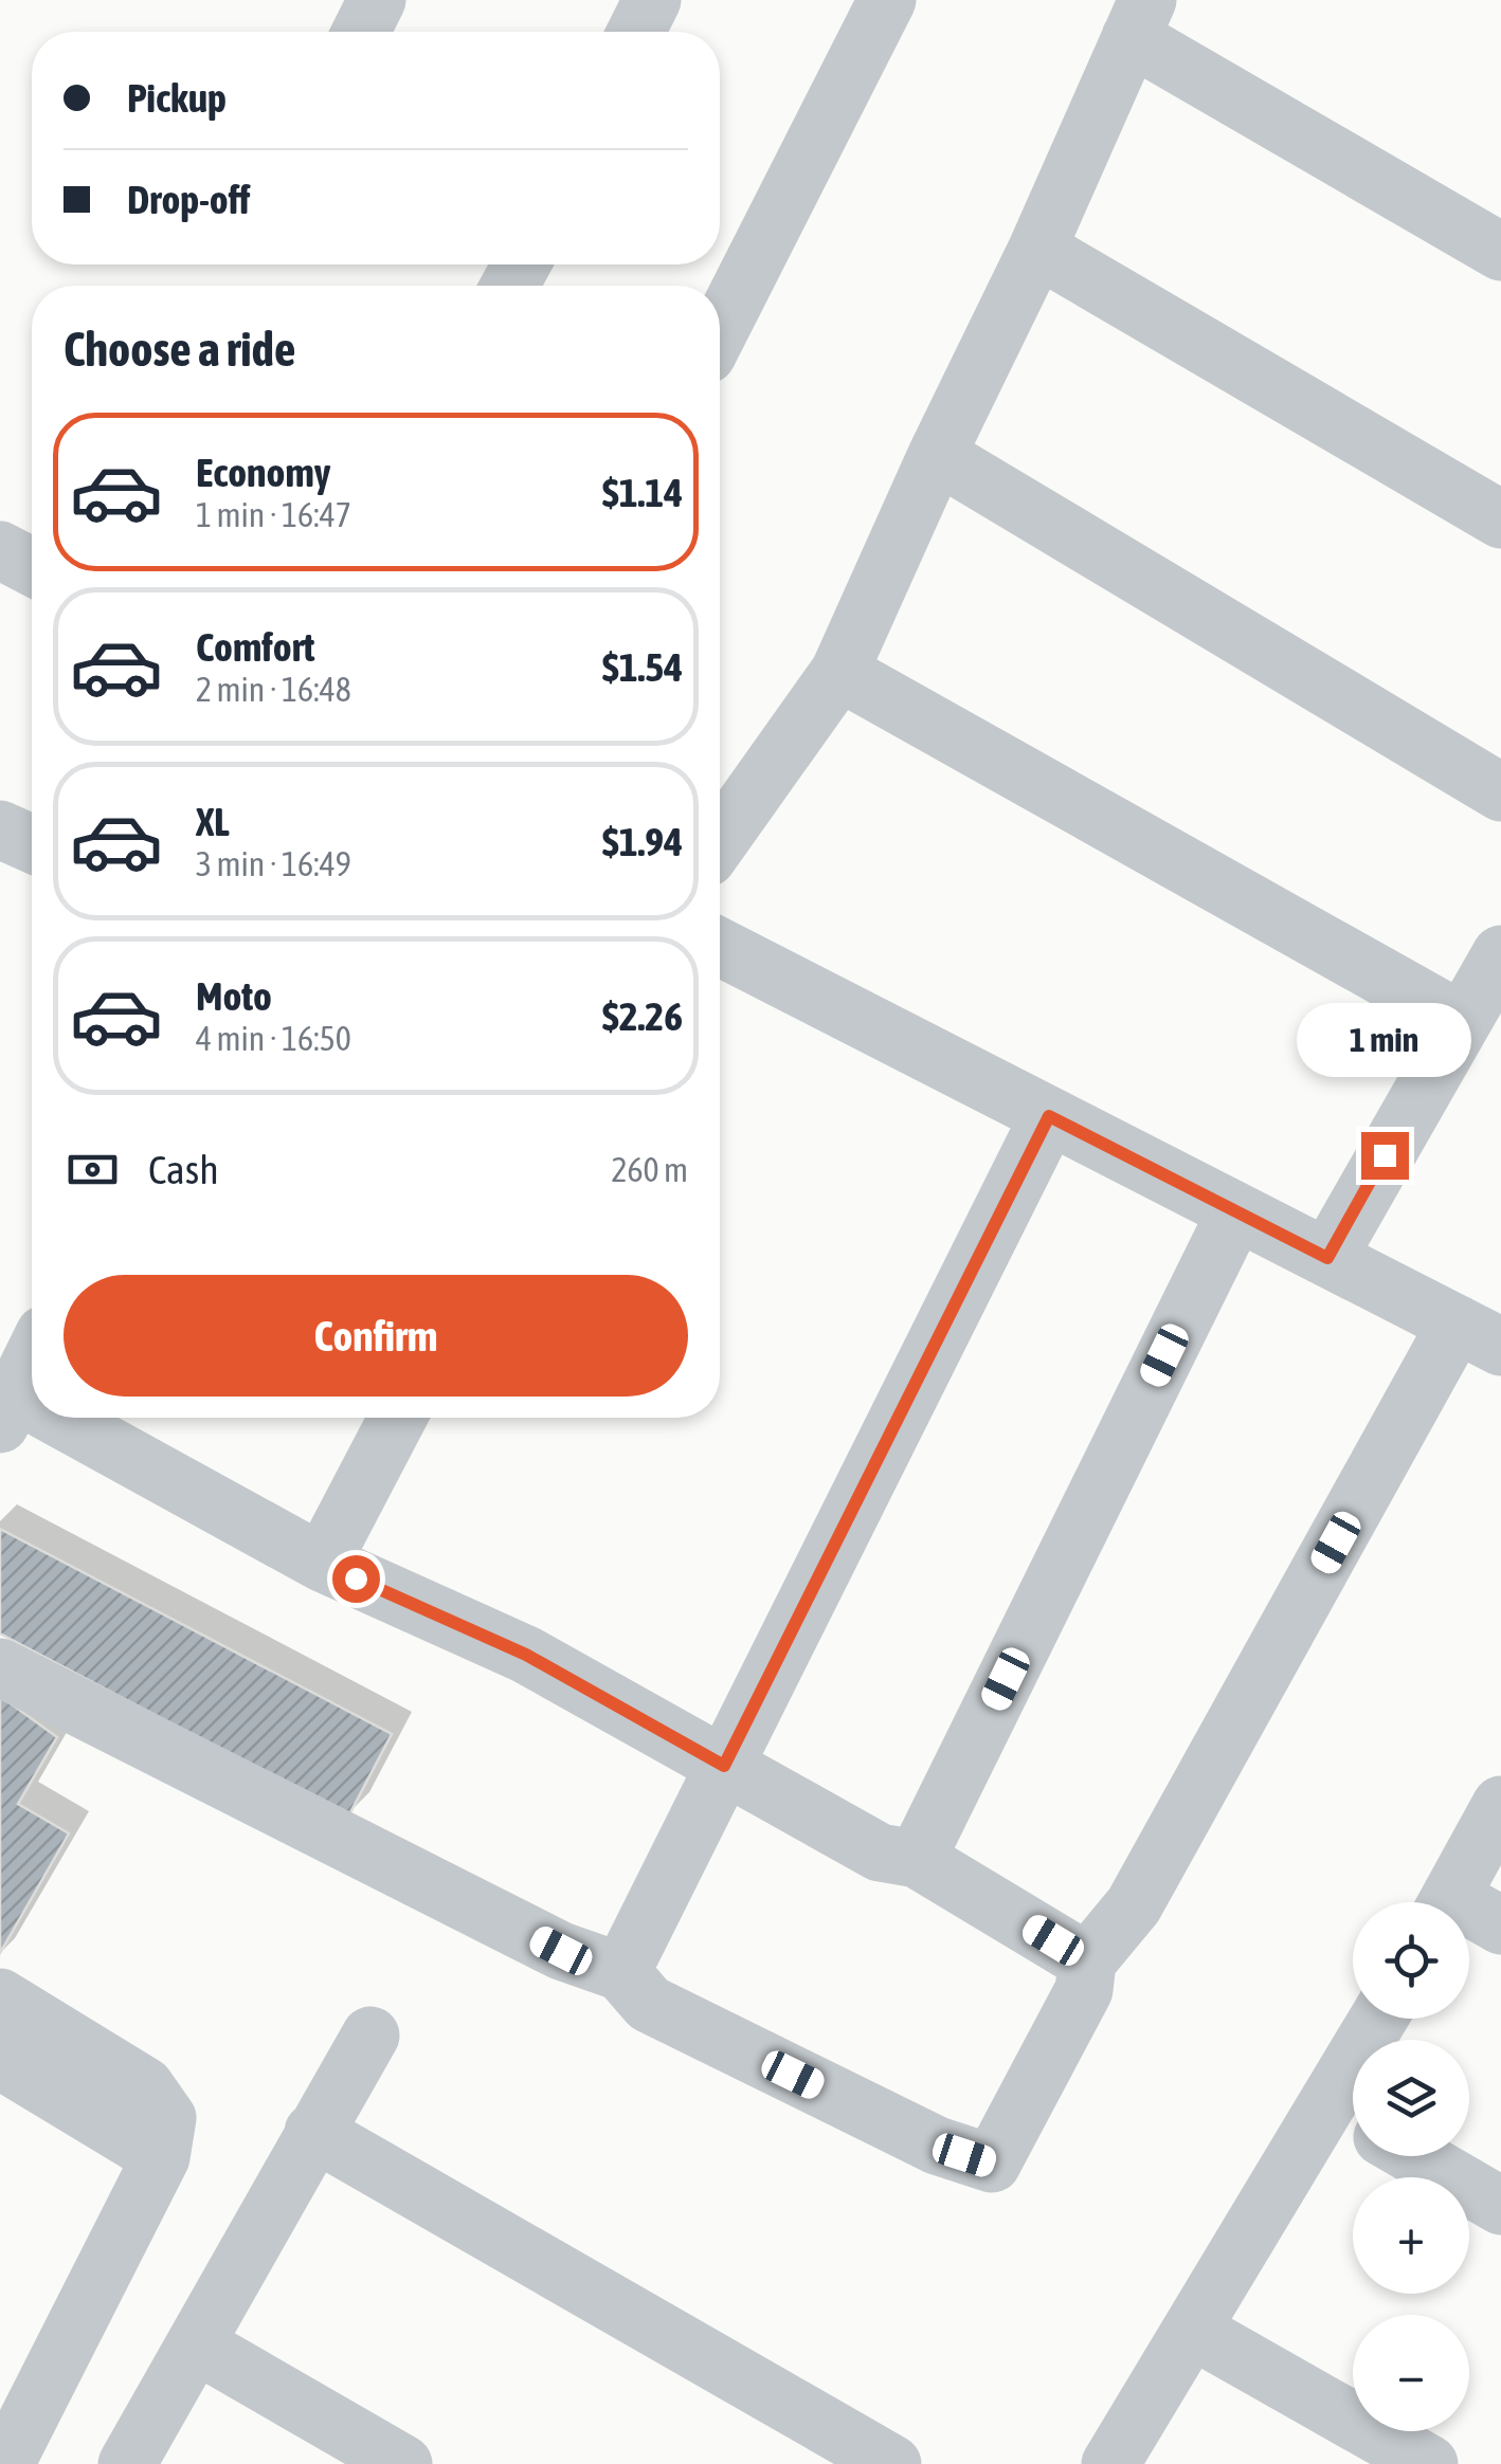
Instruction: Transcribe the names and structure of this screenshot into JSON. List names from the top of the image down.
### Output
{
  "page": {
    "banner": ["Pickup", "Drop-off"],
    "heading": "Choose a ride",
    "list": [
      {
        "name": "Economy",
        "note": "1 min · 16:47",
        "value": "$1.14"
      },
      {
        "name": "Comfort",
        "note": "2 min · 16:48",
        "value": "$1.54"
      },
      {
        "name": "XL",
        "note": "3 min · 16:49",
        "value": "$1.94"
      },
      {
        "name": "Moto",
        "note": "4 min · 16:50",
        "value": "$2.26"
      }
    ],
    "bubble": "1 min",
    "pay": ["Cash", "260 m"],
    "buttons": "Confirm",
    "map_buttons": ["+", "−"]
  }
}
